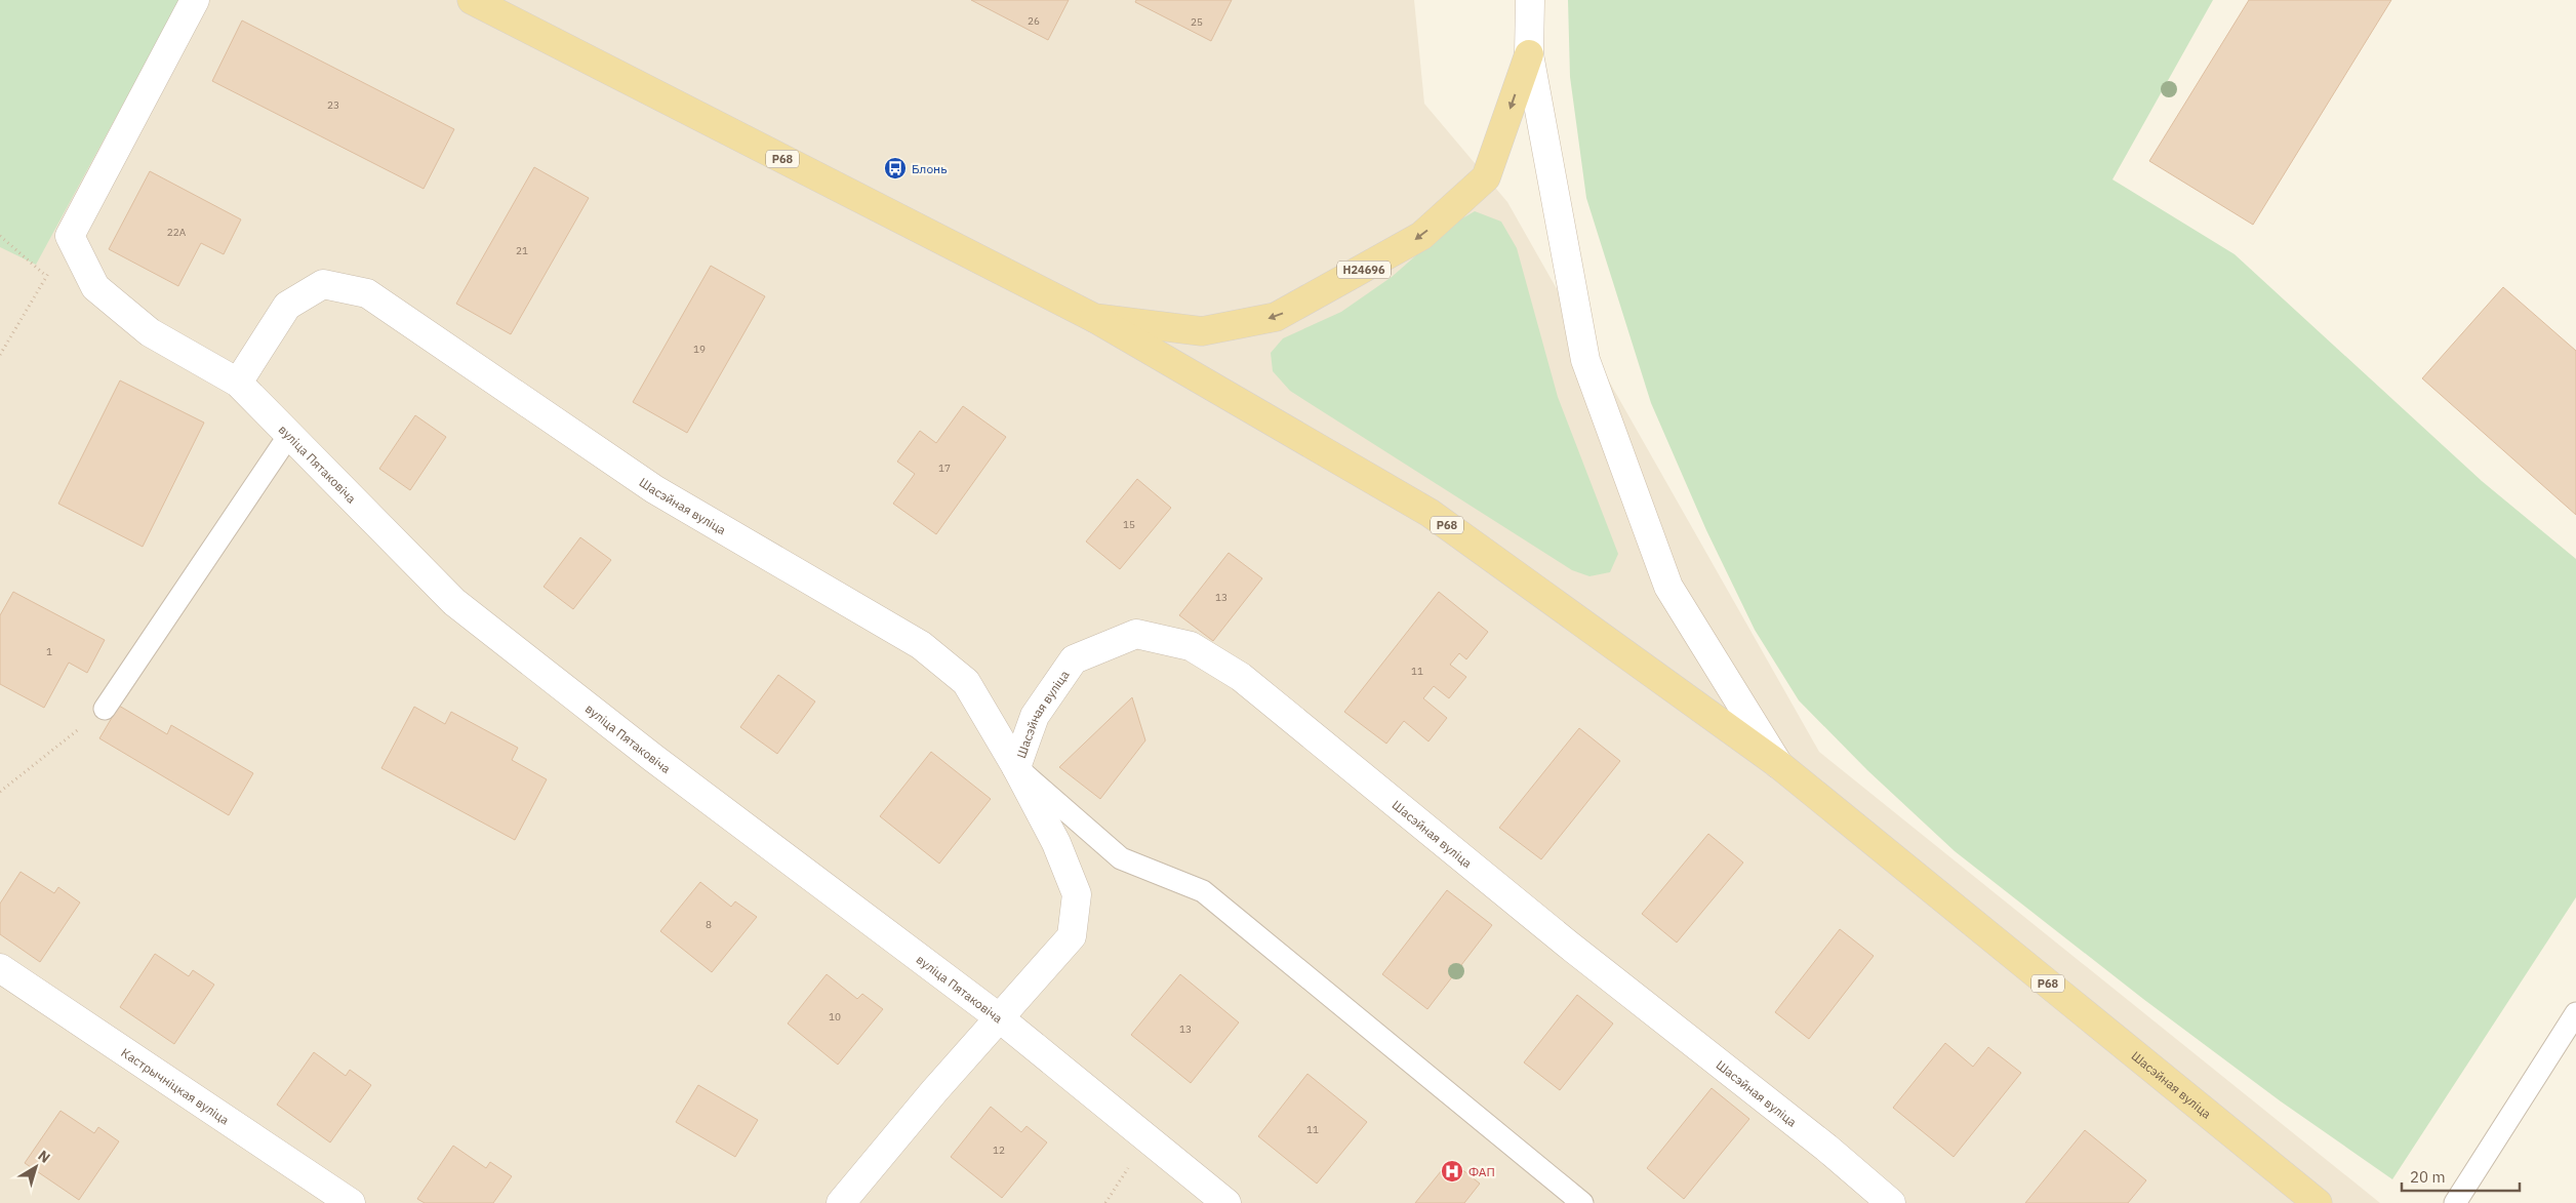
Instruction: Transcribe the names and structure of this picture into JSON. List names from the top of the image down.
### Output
{
  "streets": {
    "main road": ["Р68", "Н24696", "Шасэйная вуліца"],
    "street": ["вуліца Пятаковіча", "Кастрычніцкая вуліца"]
  },
  "crossings": [
    ["Р68", "Н24696"],
    ["Р68", "Шасэйная вуліца"],
    ["Н24696", "Шасэйная вуліца"],
    ["вуліца Пятаковіча", "Шасэйная вуліца"]
  ],
  "places": {
    "bus stop": ["Блонь"],
    "hospital": ["ФАП"]
  },
  "house_numbers": [
    "26",
    "25",
    "23",
    "22А",
    "21",
    "19",
    "17",
    "15",
    "13",
    "1",
    "11",
    "8",
    "10",
    "13",
    "11",
    "12"
  ],
  "scale_bar": "20 m",
  "north": "top right"
}
